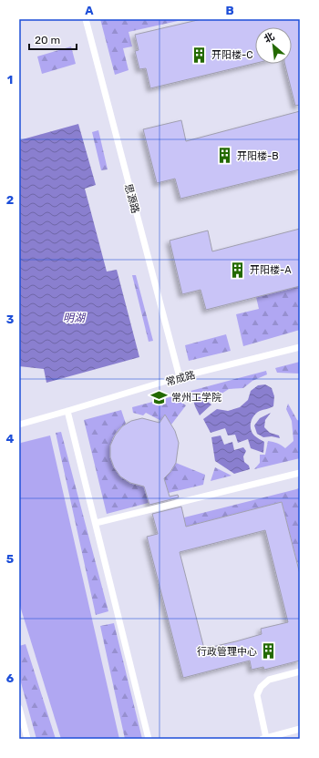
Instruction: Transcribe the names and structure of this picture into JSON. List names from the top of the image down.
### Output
{
  "streets": {
    "lane": ["思源路", "常成路"]
  },
  "crossings": [
    ["思源路", "常成路"]
  ],
  "water": ["明湖"],
  "places": {
    "building": [
      "开阳楼-C",
      "开阳楼-B",
      "开阳楼-A",
      "行政管理中心"
    ],
    "school or university": ["常州工学院"]
  },
  "scale_bar": "20 m",
  "north": "top left",
  "grid": {
    "columns": ["A", "B"],
    "rows": [
      "1",
      "2",
      "3",
      "4",
      "5",
      "6"
    ]
  }
}
